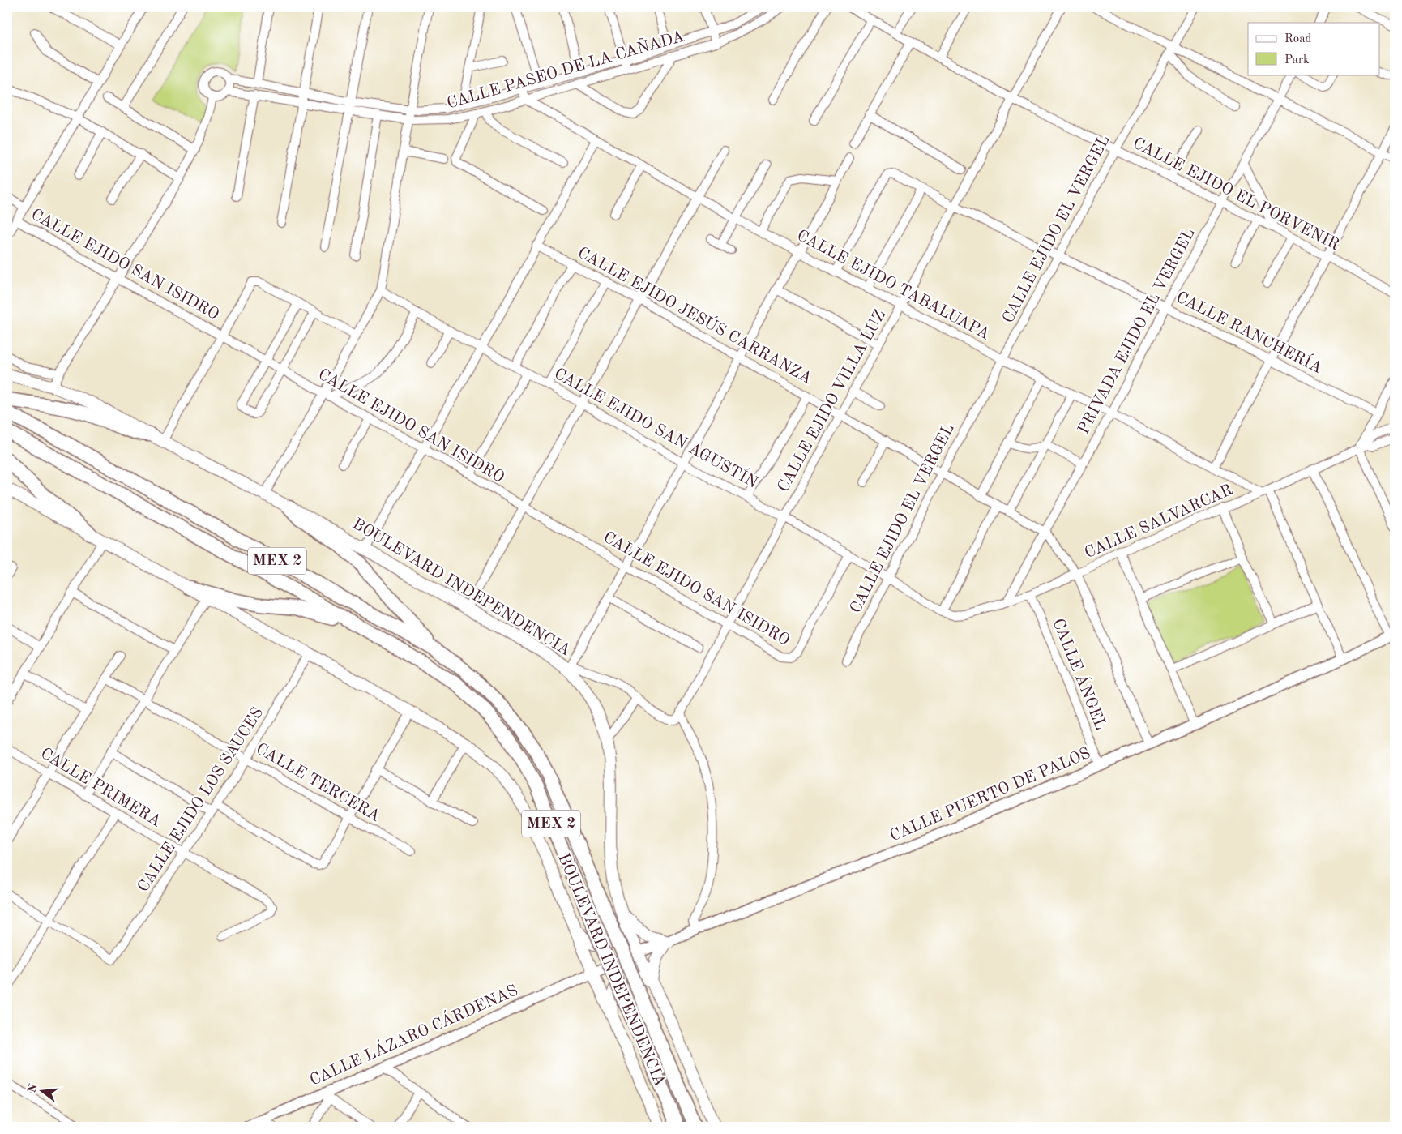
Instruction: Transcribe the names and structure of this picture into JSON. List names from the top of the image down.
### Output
{
  "streets": {
    "highway": ["MEX 2"],
    "main road": ["BOULEVARD INDEPENDENCIA"],
    "street": [
      "CALLE PASEO DE LA CAÑADA",
      "CALLE EJIDO EL PORVENIR",
      "CALLE EJIDO EL VERGEL",
      "CALLE EJIDO SAN ISIDRO",
      "CALLE EJIDO TABALUAPA",
      "CALLE EJIDO JESÚS CARRANZA",
      "PRIVADA EJIDO EL VERGEL",
      "CALLE RANCHERÍA",
      "CALLE EJIDO VILLA LUZ",
      "CALLE EJIDO SAN AGUSTÍN",
      "CALLE SALVARCAR",
      "CALLE ÁNGEL",
      "CALLE TERCERA",
      "CALLE PRIMERA",
      "CALLE PUERTO DE PALOS",
      "CALLE EJIDO LOS SAUCES",
      "CALLE LÁZARO CÁRDENAS"
    ]
  },
  "crossings": [
    ["CALLE PASEO DE LA CAÑADA", "CALLE EJIDO TABALUAPA"],
    ["CALLE EJIDO EL PORVENIR", "CALLE EJIDO EL VERGEL"],
    ["CALLE EJIDO EL PORVENIR", "PRIVADA EJIDO EL VERGEL"],
    ["CALLE EJIDO EL PORVENIR", "CALLE EJIDO VILLA LUZ"],
    ["CALLE EJIDO EL VERGEL", "CALLE EJIDO TABALUAPA"],
    ["CALLE EJIDO EL VERGEL", "CALLE EJIDO JESÚS CARRANZA"],
    ["CALLE EJIDO EL VERGEL", "CALLE RANCHERÍA"],
    ["CALLE EJIDO EL VERGEL", "CALLE EJIDO SAN AGUSTÍN"],
    ["CALLE EJIDO SAN ISIDRO", "CALLE EJIDO VILLA LUZ"],
    ["CALLE EJIDO SAN ISIDRO", "CALLE EJIDO SAN AGUSTÍN"],
    ["CALLE EJIDO TABALUAPA", "PRIVADA EJIDO EL VERGEL"],
    ["CALLE EJIDO TABALUAPA", "CALLE RANCHERÍA"],
    ["CALLE EJIDO TABALUAPA", "CALLE EJIDO VILLA LUZ"],
    ["CALLE EJIDO TABALUAPA", "CALLE SALVARCAR"],
    ["CALLE EJIDO JESÚS CARRANZA", "PRIVADA EJIDO EL VERGEL"],
    ["CALLE EJIDO JESÚS CARRANZA", "CALLE EJIDO VILLA LUZ"],
    ["CALLE EJIDO JESÚS CARRANZA", "CALLE SALVARCAR"],
    ["CALLE EJIDO JESÚS CARRANZA", "CALLE PUERTO DE PALOS"],
    ["PRIVADA EJIDO EL VERGEL", "CALLE RANCHERÍA"],
    ["PRIVADA EJIDO EL VERGEL", "CALLE SALVARCAR"],
    ["CALLE RANCHERÍA", "CALLE EJIDO VILLA LUZ"],
    ["CALLE EJIDO VILLA LUZ", "CALLE EJIDO SAN AGUSTÍN"],
    ["CALLE EJIDO SAN AGUSTÍN", "CALLE SALVARCAR"],
    ["CALLE SALVARCAR", "CALLE ÁNGEL"],
    ["BOULEVARD INDEPENDENCIA", "CALLE PUERTO DE PALOS"],
    ["BOULEVARD INDEPENDENCIA", "CALLE EJIDO LOS SAUCES"],
    ["BOULEVARD INDEPENDENCIA", "CALLE LÁZARO CÁRDENAS"],
    ["CALLE ÁNGEL", "CALLE PUERTO DE PALOS"],
    ["CALLE TERCERA", "CALLE EJIDO LOS SAUCES"],
    ["CALLE PRIMERA", "CALLE EJIDO LOS SAUCES"],
    ["CALLE PUERTO DE PALOS", "CALLE LÁZARO CÁRDENAS"]
  ],
  "legend": ["Road", "Park"],
  "north": "left"
}
